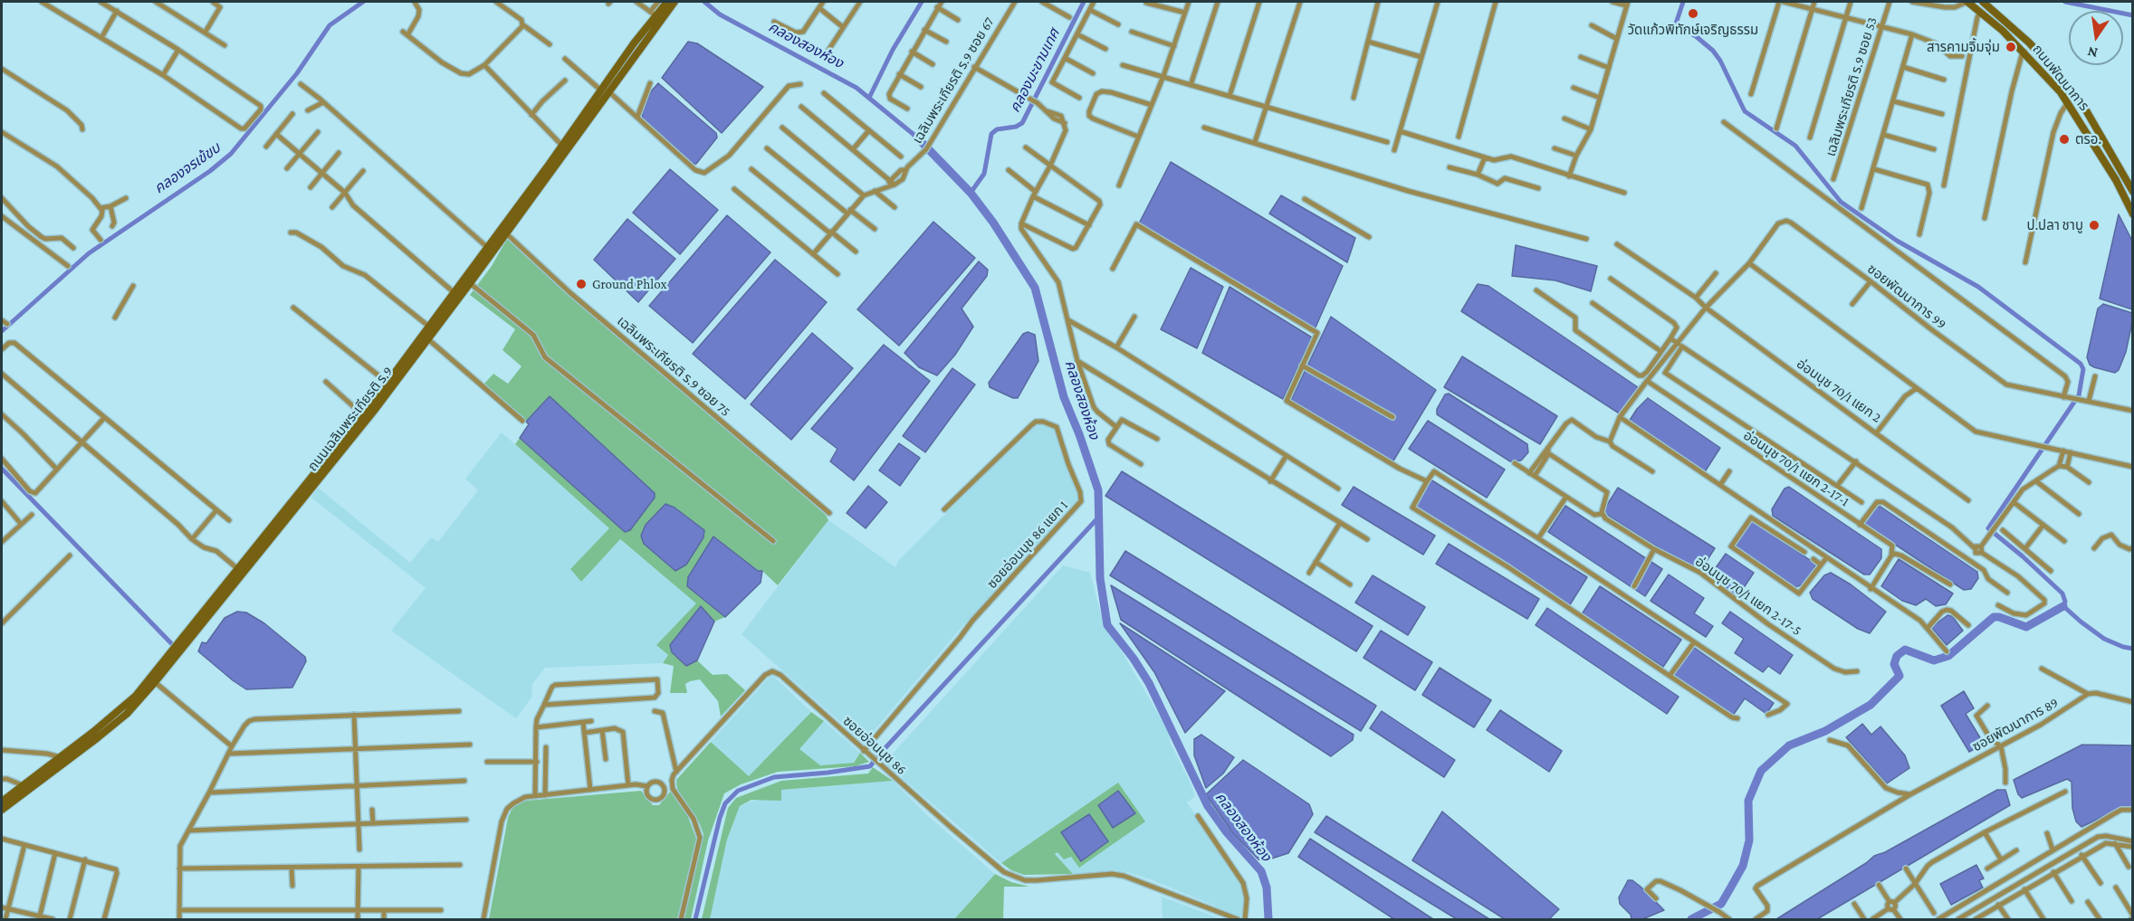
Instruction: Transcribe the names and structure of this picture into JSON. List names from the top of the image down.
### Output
{
  "streets": {
    "main road": ["ถนนพัฒนาการ", "ถนนเฉลิมพระเกียรติ ร.9"],
    "street": [
      "เฉลิมพระเกียรติ ร.9 ซอย 67",
      "เฉลิมพระเกียรติ ร.9 ซอย 53",
      "ซอยพัฒนาการ 99",
      "เฉลิมพระเกียรติ ร.9 ซอย 75",
      "อ่อนนุช 70/1 แยก 2",
      "อ่อนนุช 70/1 แยก 2-17-1",
      "ซอยอ่อนนุช 86 แยก 1",
      "อ่อนนุช 70/1 แยก 2-17-5",
      "ซอยพัฒนาการ 89",
      "ซอยอ่อนนุช 86"
    ]
  },
  "crossings": [
    ["ซอยพัฒนาการ 99", "อ่อนนุช 70/1 แยก 2"],
    ["เฉลิมพระเกียรติ ร.9 ซอย 75", "ถนนเฉลิมพระเกียรติ ร.9"],
    ["ซอยอ่อนนุช 86 แยก 1", "ซอยอ่อนนุช 86"]
  ],
  "water": ["คลองสองห้อง", "คลองมะขามเทศ", "คลองจรเข้ขบ"],
  "places": [
    "วัดแก้วพิทักษ์เจริญธรรม",
    "สารคามจิ้มจุ่ม",
    "ตรอ.",
    "ป.ปลา ชาบู",
    "Ground Phlox"
  ],
  "north": "bottom"
}
